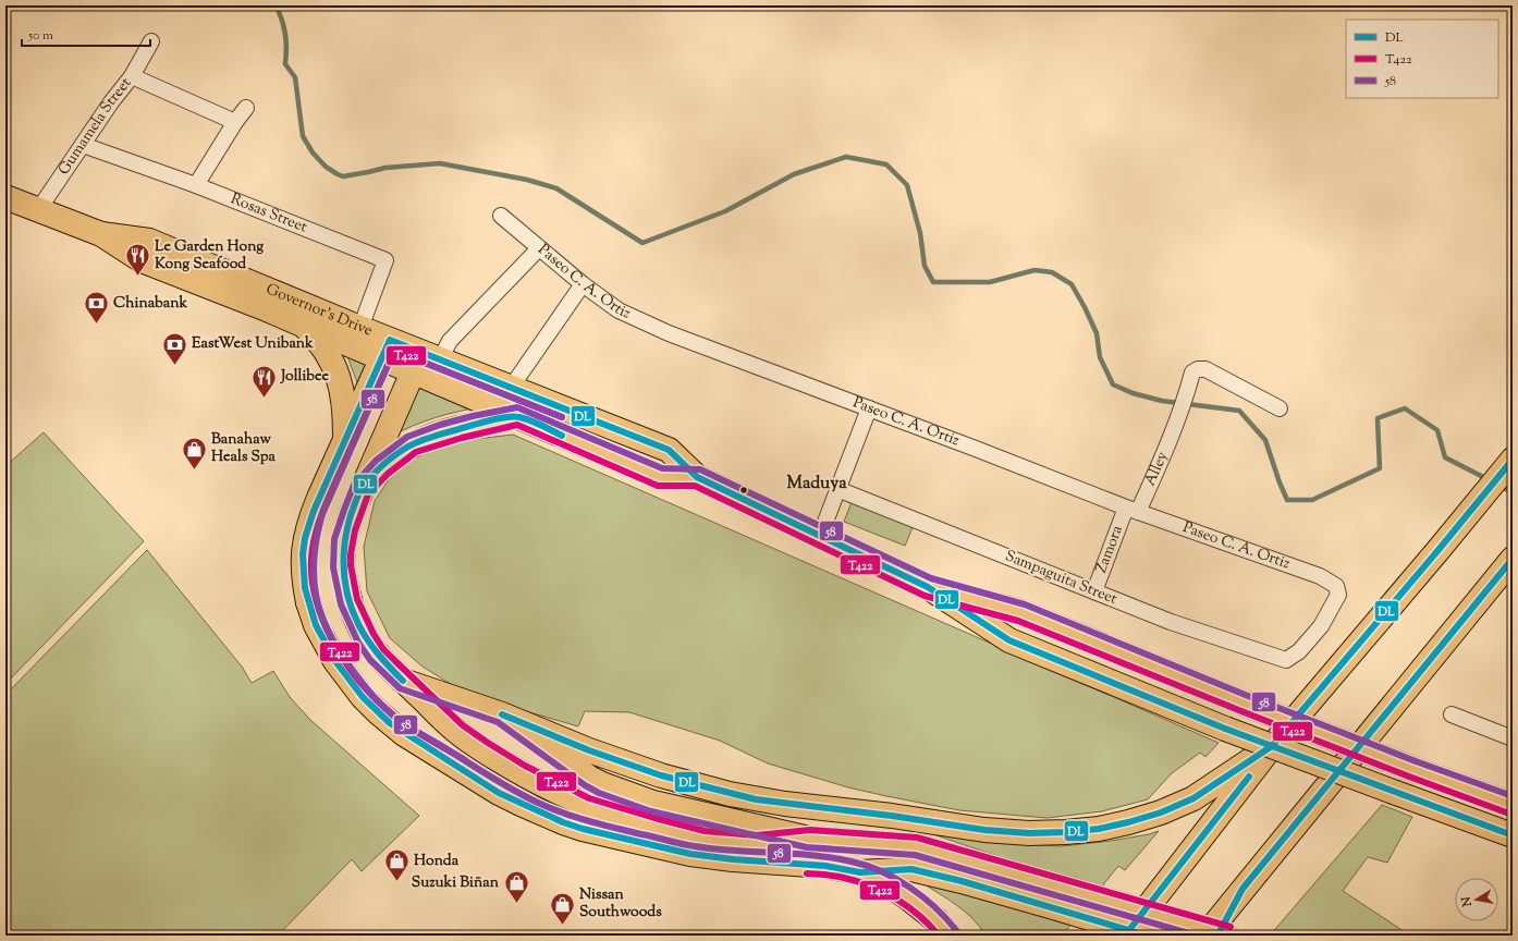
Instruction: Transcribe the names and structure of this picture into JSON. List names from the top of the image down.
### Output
{
  "streets": {
    "highway": ["Governor's Drive"],
    "street": [
      "Gumamela Street",
      "Rosas Street",
      "Paseo C. A. Ortiz",
      "Alley",
      "Zamora",
      "Sampaguita Street"
    ]
  },
  "crossings": [
    ["Gumamela Street", "Rosas Street"],
    ["Gumamela Street", "Governor's Drive"],
    ["Rosas Street", "Governor's Drive"],
    ["Paseo C. A. Ortiz", "Alley"],
    ["Paseo C. A. Ortiz", "Zamora"],
    ["Paseo C. A. Ortiz", "Sampaguita Street"],
    ["Alley", "Zamora"],
    ["Zamora", "Sampaguita Street"]
  ],
  "districts": ["Maduya"],
  "places": {
    "restaurant": ["Le Garden Hong Kong Seafood", "Jollibee"],
    "bank": ["Chinabank", "EastWest Unibank"],
    "shop": [
      "Banahaw Heals Spa",
      "Honda",
      "Suzuki Biñan",
      "Nissan Southwoods"
    ]
  },
  "lines": ["transit line DL", "transit line T422", "transit line 58"],
  "legend": ["DL", "T422", "58"],
  "scale_bar": "50 m",
  "north": "left"
}
